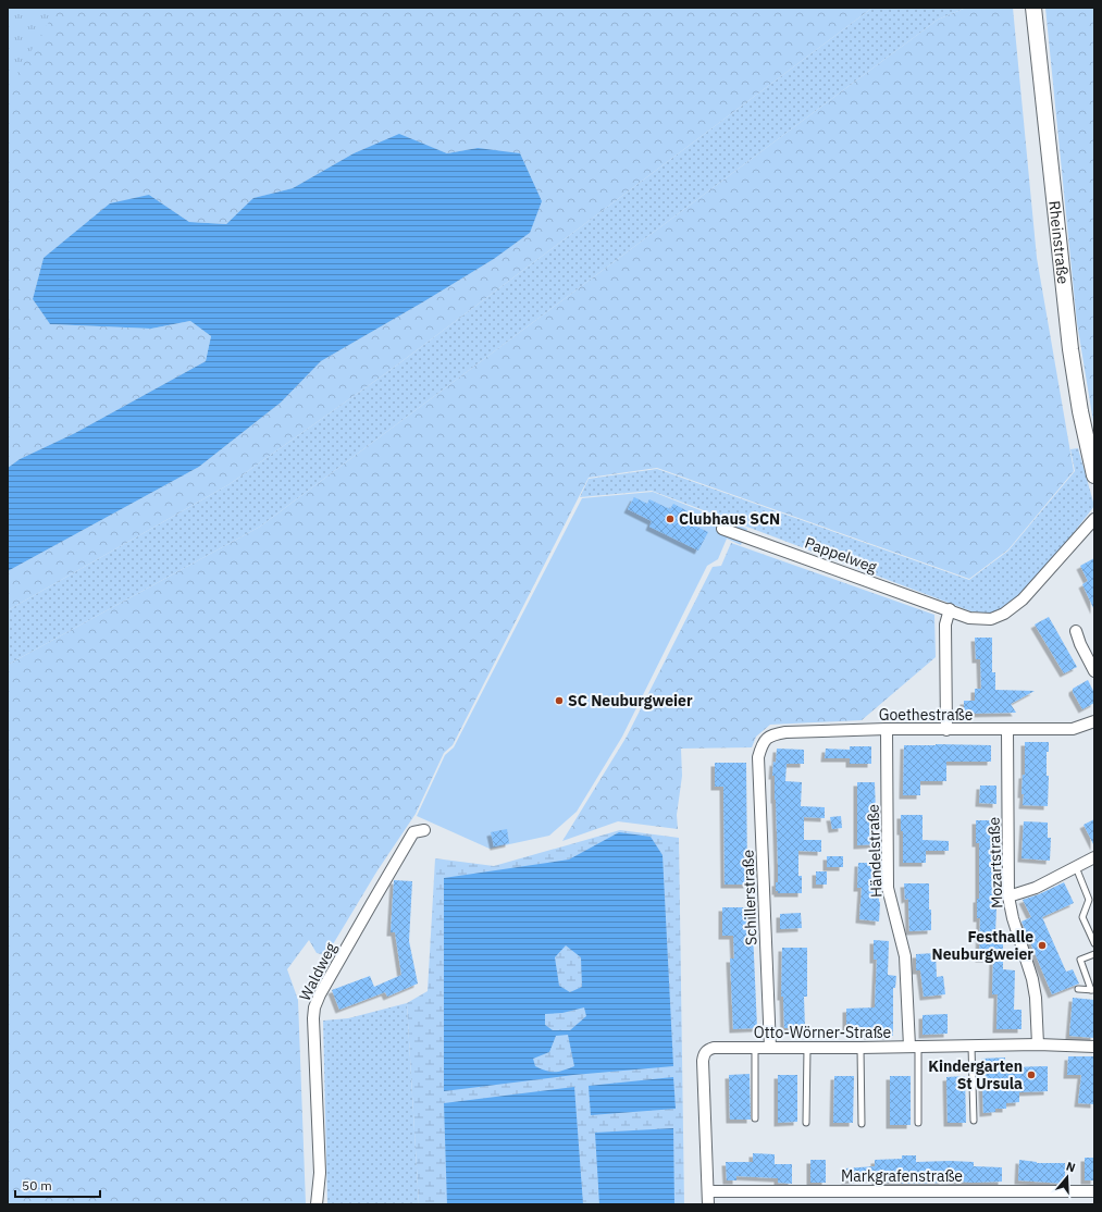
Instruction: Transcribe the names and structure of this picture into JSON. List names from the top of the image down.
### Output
{
  "streets": {
    "main road": ["Rheinstraße"],
    "street": [
      "Pappelweg",
      "Goethestraße",
      "Händelstraße",
      "Mozartstraße",
      "Schillerstraße",
      "Waldweg",
      "Otto-Wörner-Straße",
      "Markgrafenstraße"
    ]
  },
  "crossings": [
    ["Goethestraße", "Händelstraße"],
    ["Goethestraße", "Mozartstraße"],
    ["Goethestraße", "Schillerstraße"],
    ["Händelstraße", "Otto-Wörner-Straße"],
    ["Mozartstraße", "Otto-Wörner-Straße"],
    ["Schillerstraße", "Otto-Wörner-Straße"],
    ["Otto-Wörner-Straße", "Markgrafenstraße"]
  ],
  "places": [
    "Clubhaus SCN",
    "SC Neuburgweier",
    "Festhalle Neuburgweier",
    "Kindergarten St Ursula"
  ],
  "scale_bar": "50 m",
  "north": "top"
}
